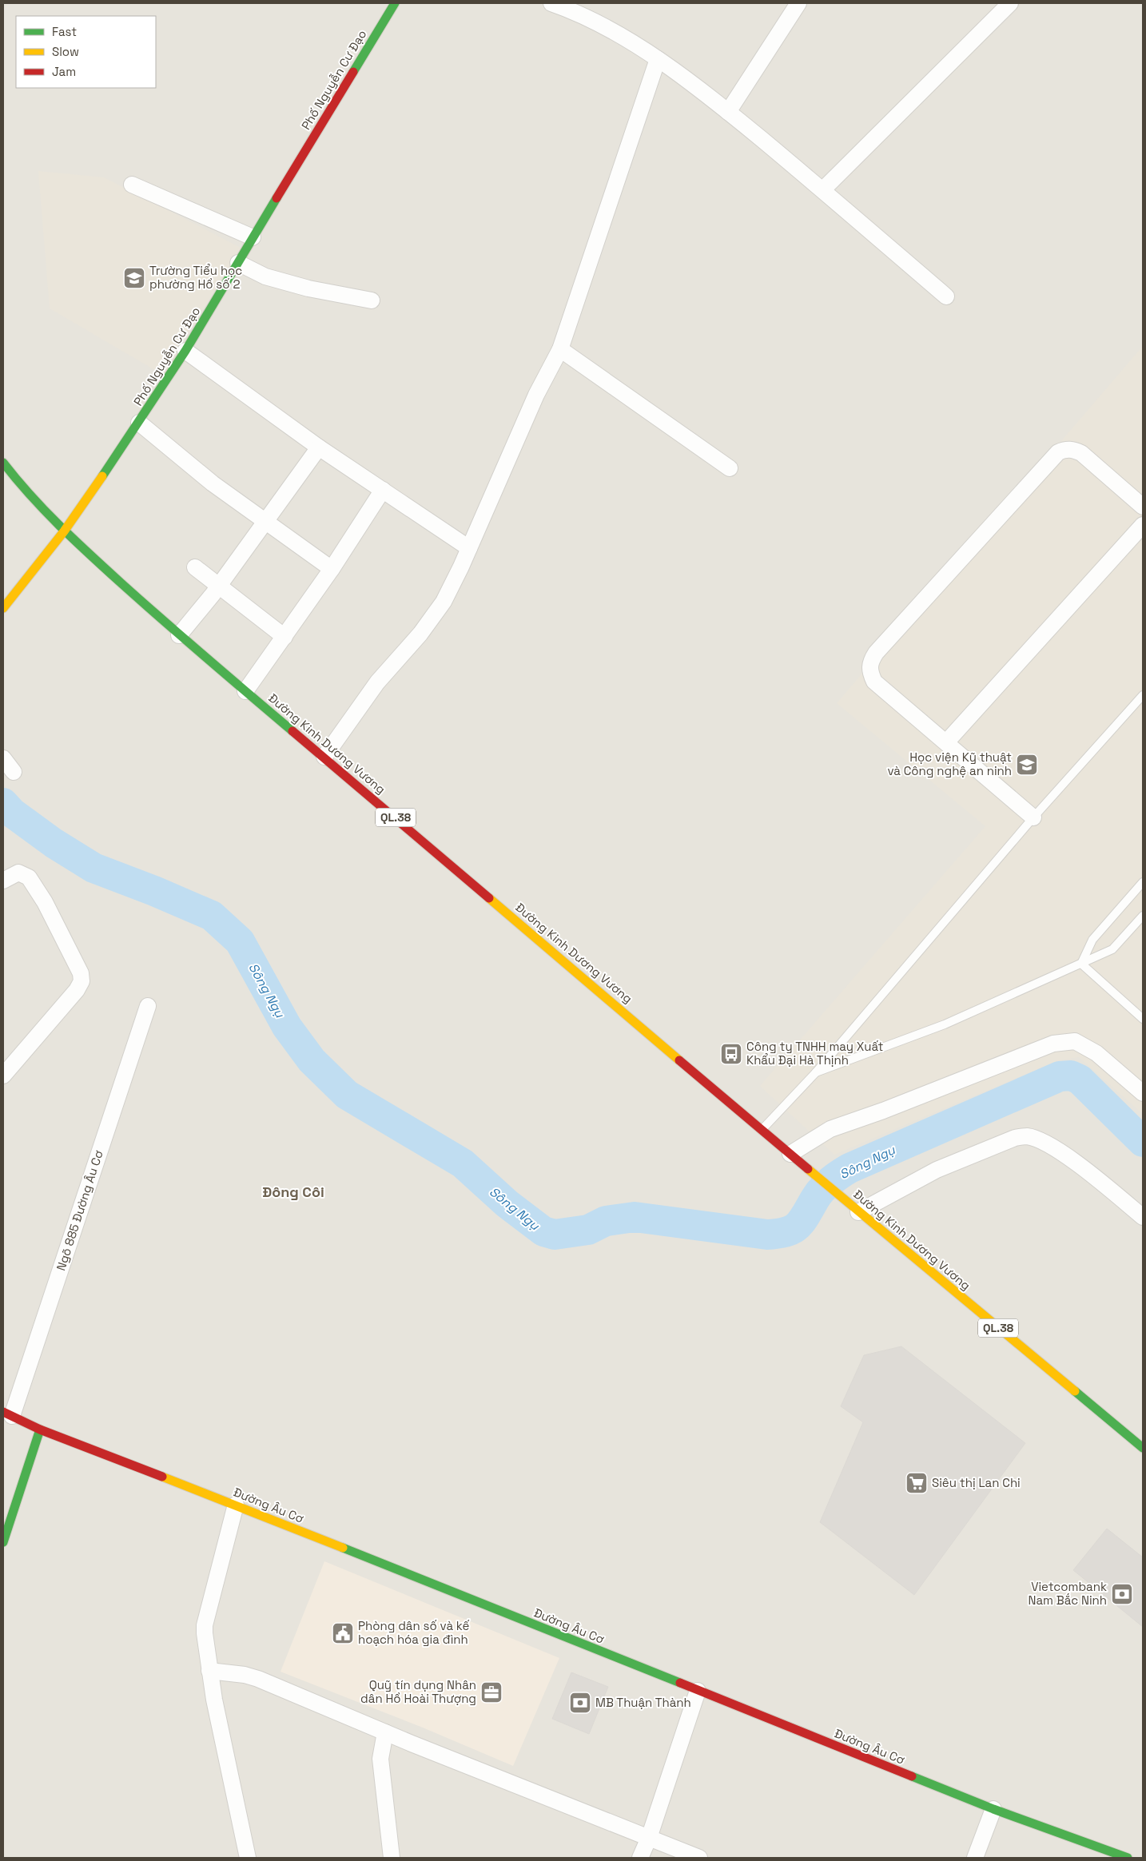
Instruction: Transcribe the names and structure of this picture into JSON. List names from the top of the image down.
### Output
{
  "streets": {
    "main road": [
      "Phố Nguyễn Cư Đạo",
      "Đường Kinh Dương Vương",
      "QL.38",
      "Đường Âu Cơ"
    ],
    "street": ["Ngõ 885 Đường Âu Cơ"]
  },
  "crossings": [
    ["Phố Nguyễn Cư Đạo", "Đường Kinh Dương Vương"],
    ["Ngõ 885 Đường Âu Cơ", "Đường Âu Cơ"]
  ],
  "districts": ["Đông Côi"],
  "water": ["Sông Ngụ"],
  "places": {
    "school or university": ["Trường Tiểu học phường Hồ số 2", "Học viện Kỹ thuật và Công nghệ an ninh"],
    "bus stop": ["Công ty TNHH may Xuất Khẩu Đại Hà Thịnh"],
    "supermarket": ["Siêu thị Lan Chi"],
    "bank": ["Vietcombank Nam Bắc Ninh", "MB Thuận Thành"],
    "public building": ["Phòng dân số và kế hoạch hóa gia đình"],
    "office": ["Quỹ tín dụng Nhân dân Hồ Hoài Thượng"]
  },
  "legend": ["Fast", "Slow", "Jam"]
}
